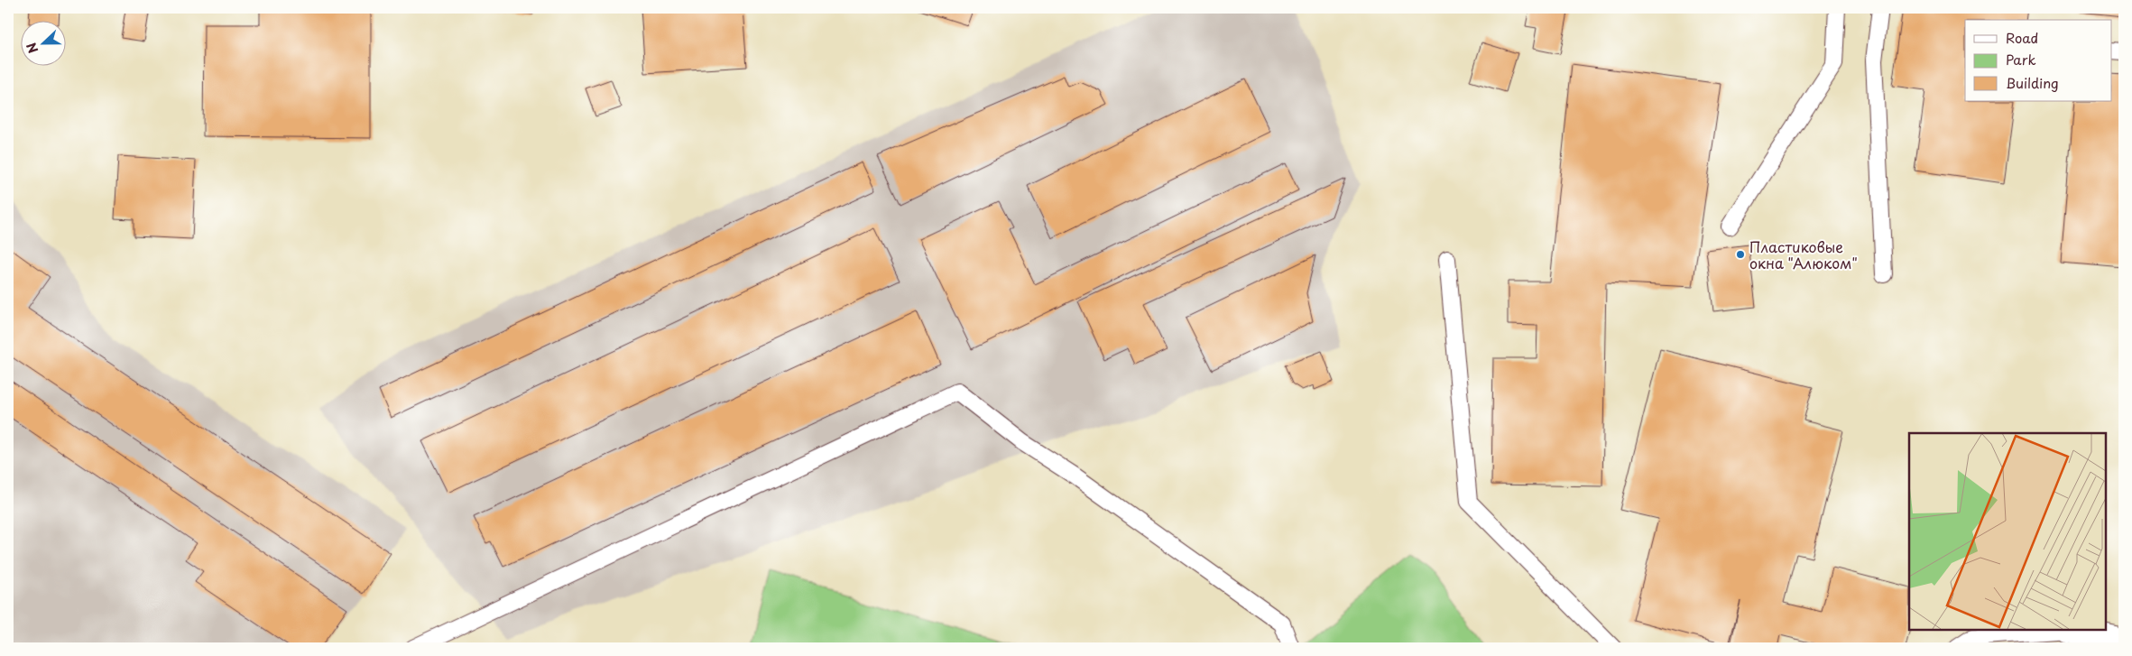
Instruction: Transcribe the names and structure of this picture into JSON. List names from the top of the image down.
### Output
{
  "places": ["Пластиковые окна \"Алюком\""],
  "legend": ["Road", "Park", "Building"],
  "north": "left"
}
